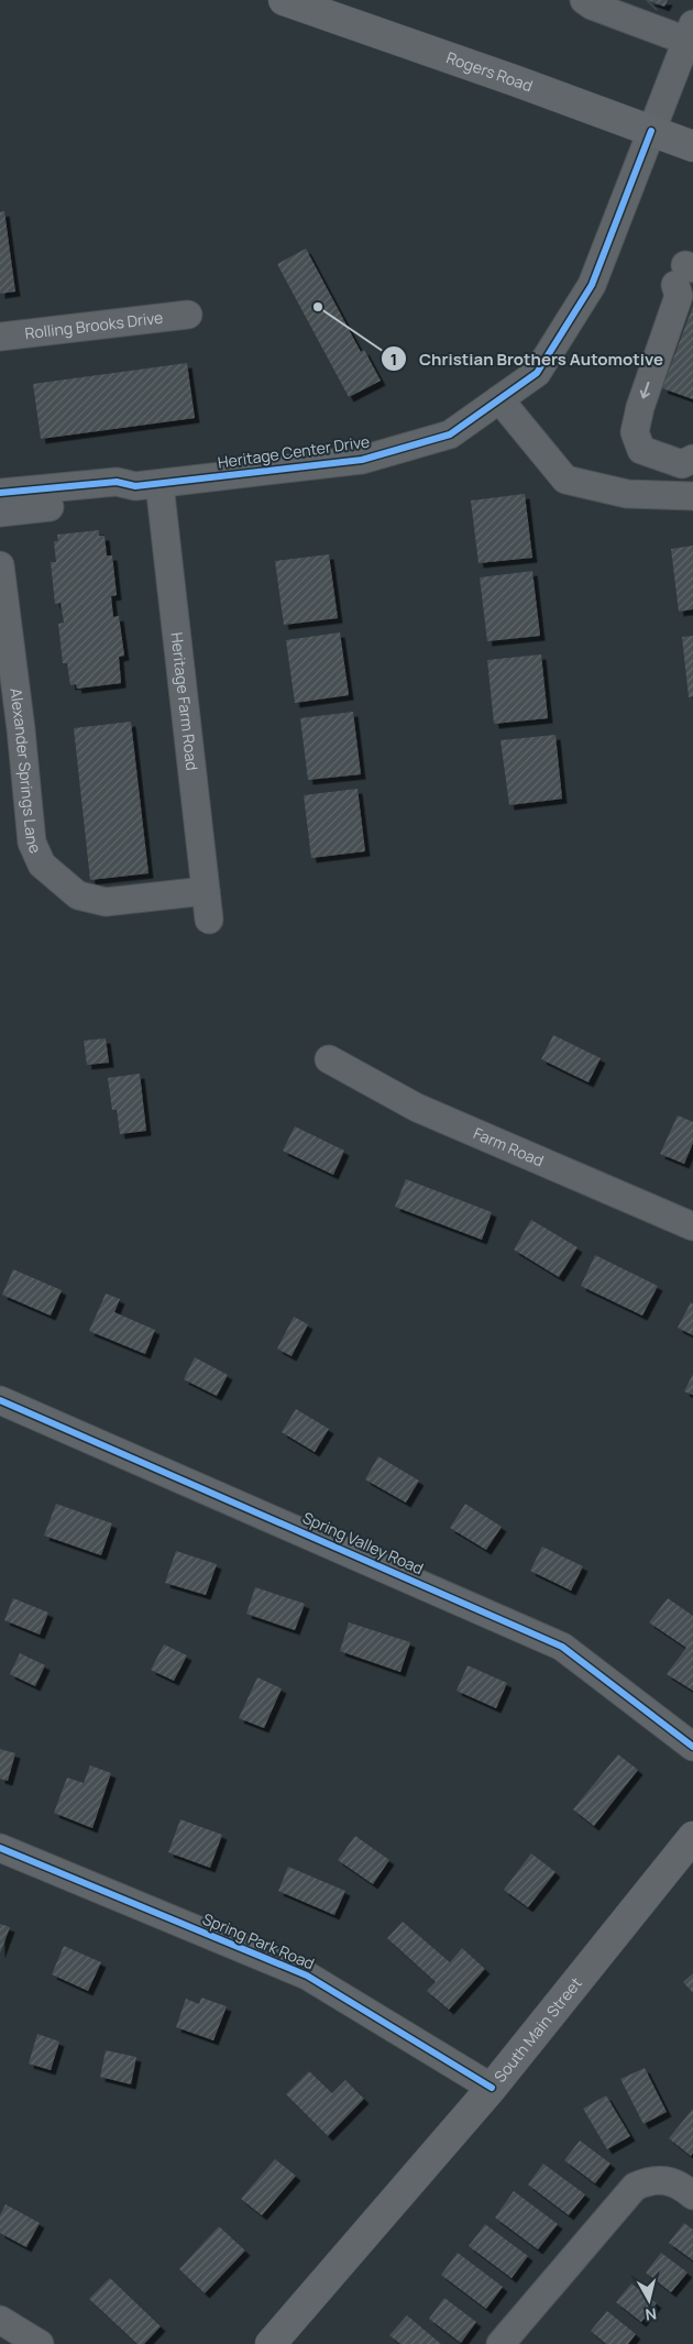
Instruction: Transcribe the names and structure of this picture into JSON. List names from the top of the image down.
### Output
{
  "streets": {
    "main road": ["Rogers Road", "South Main Street"],
    "street": [
      "Rolling Brooks Drive",
      "Heritage Center Drive",
      "Heritage Farm Road",
      "Alexander Springs Lane",
      "Farm Road",
      "Spring Valley Road",
      "Spring Park Road"
    ]
  },
  "crossings": [
    ["Rogers Road", "Heritage Center Drive"],
    ["Heritage Center Drive", "Heritage Farm Road"],
    ["Heritage Farm Road", "Alexander Springs Lane"],
    ["Spring Park Road", "South Main Street"]
  ],
  "places": ["Christian Brothers Automotive"],
  "north": "bottom"
}
